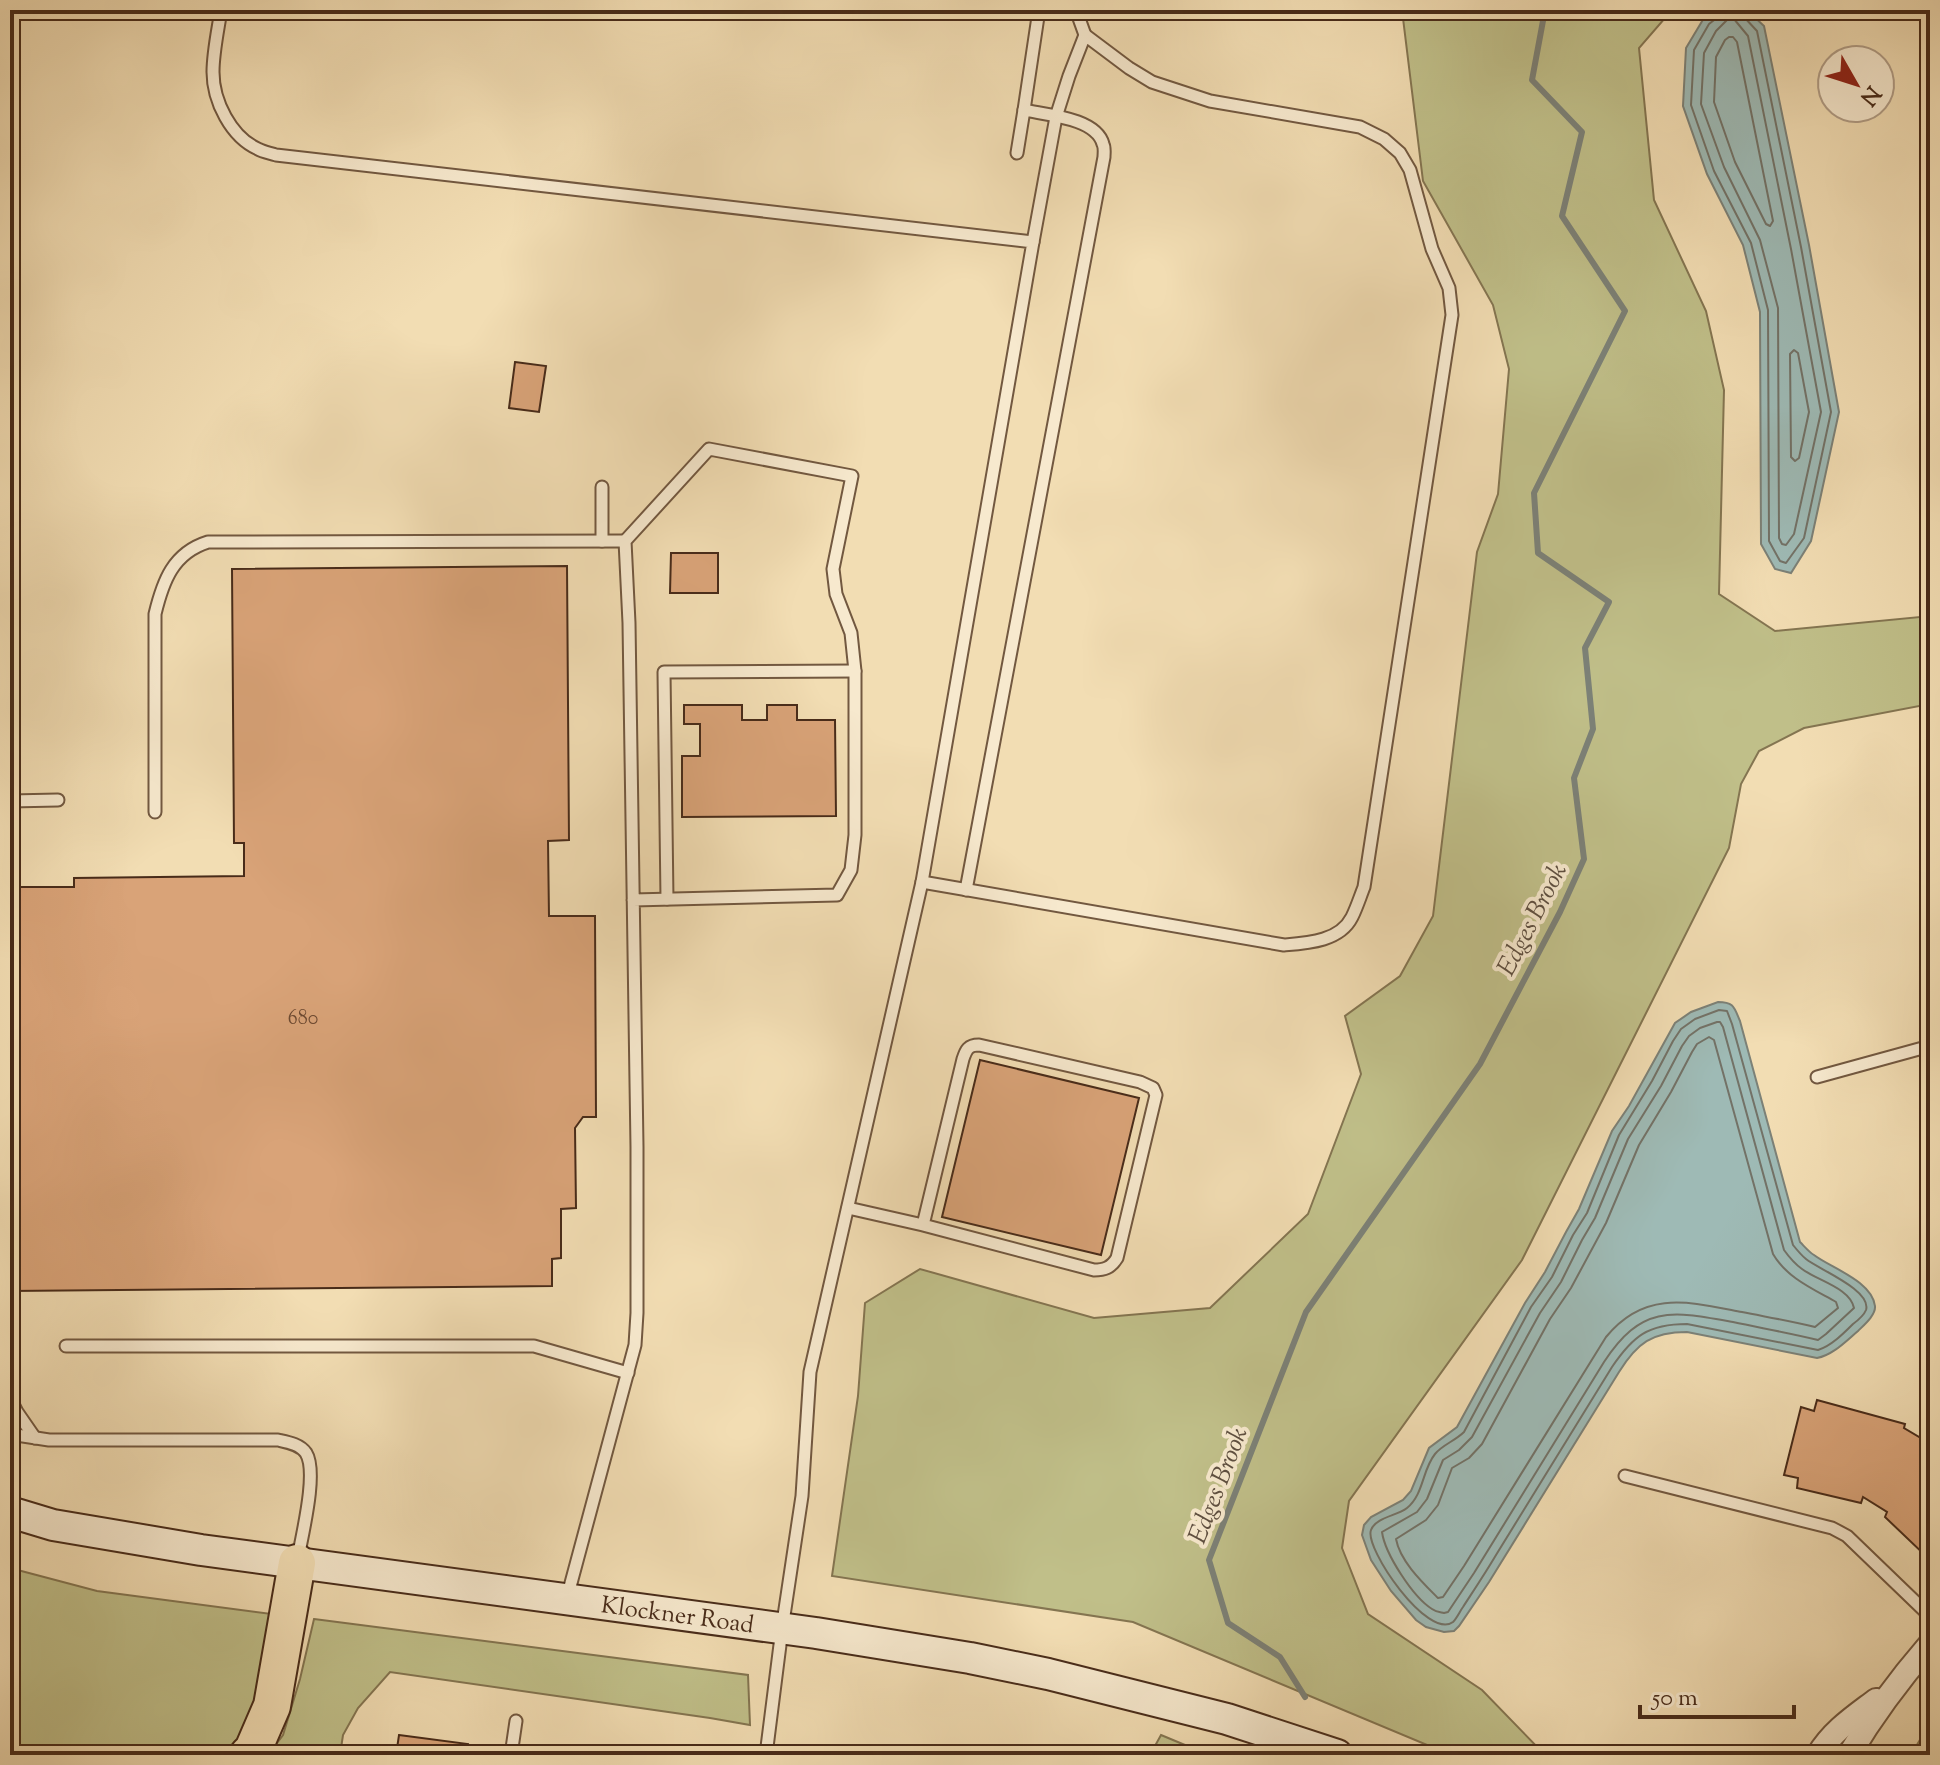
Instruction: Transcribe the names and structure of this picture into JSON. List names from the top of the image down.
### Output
{
  "streets": {
    "main road": ["Klockner Road"]
  },
  "water": ["Edges Brook"],
  "house_numbers": ["680"],
  "scale_bar": "50 m",
  "north": "bottom right"
}
